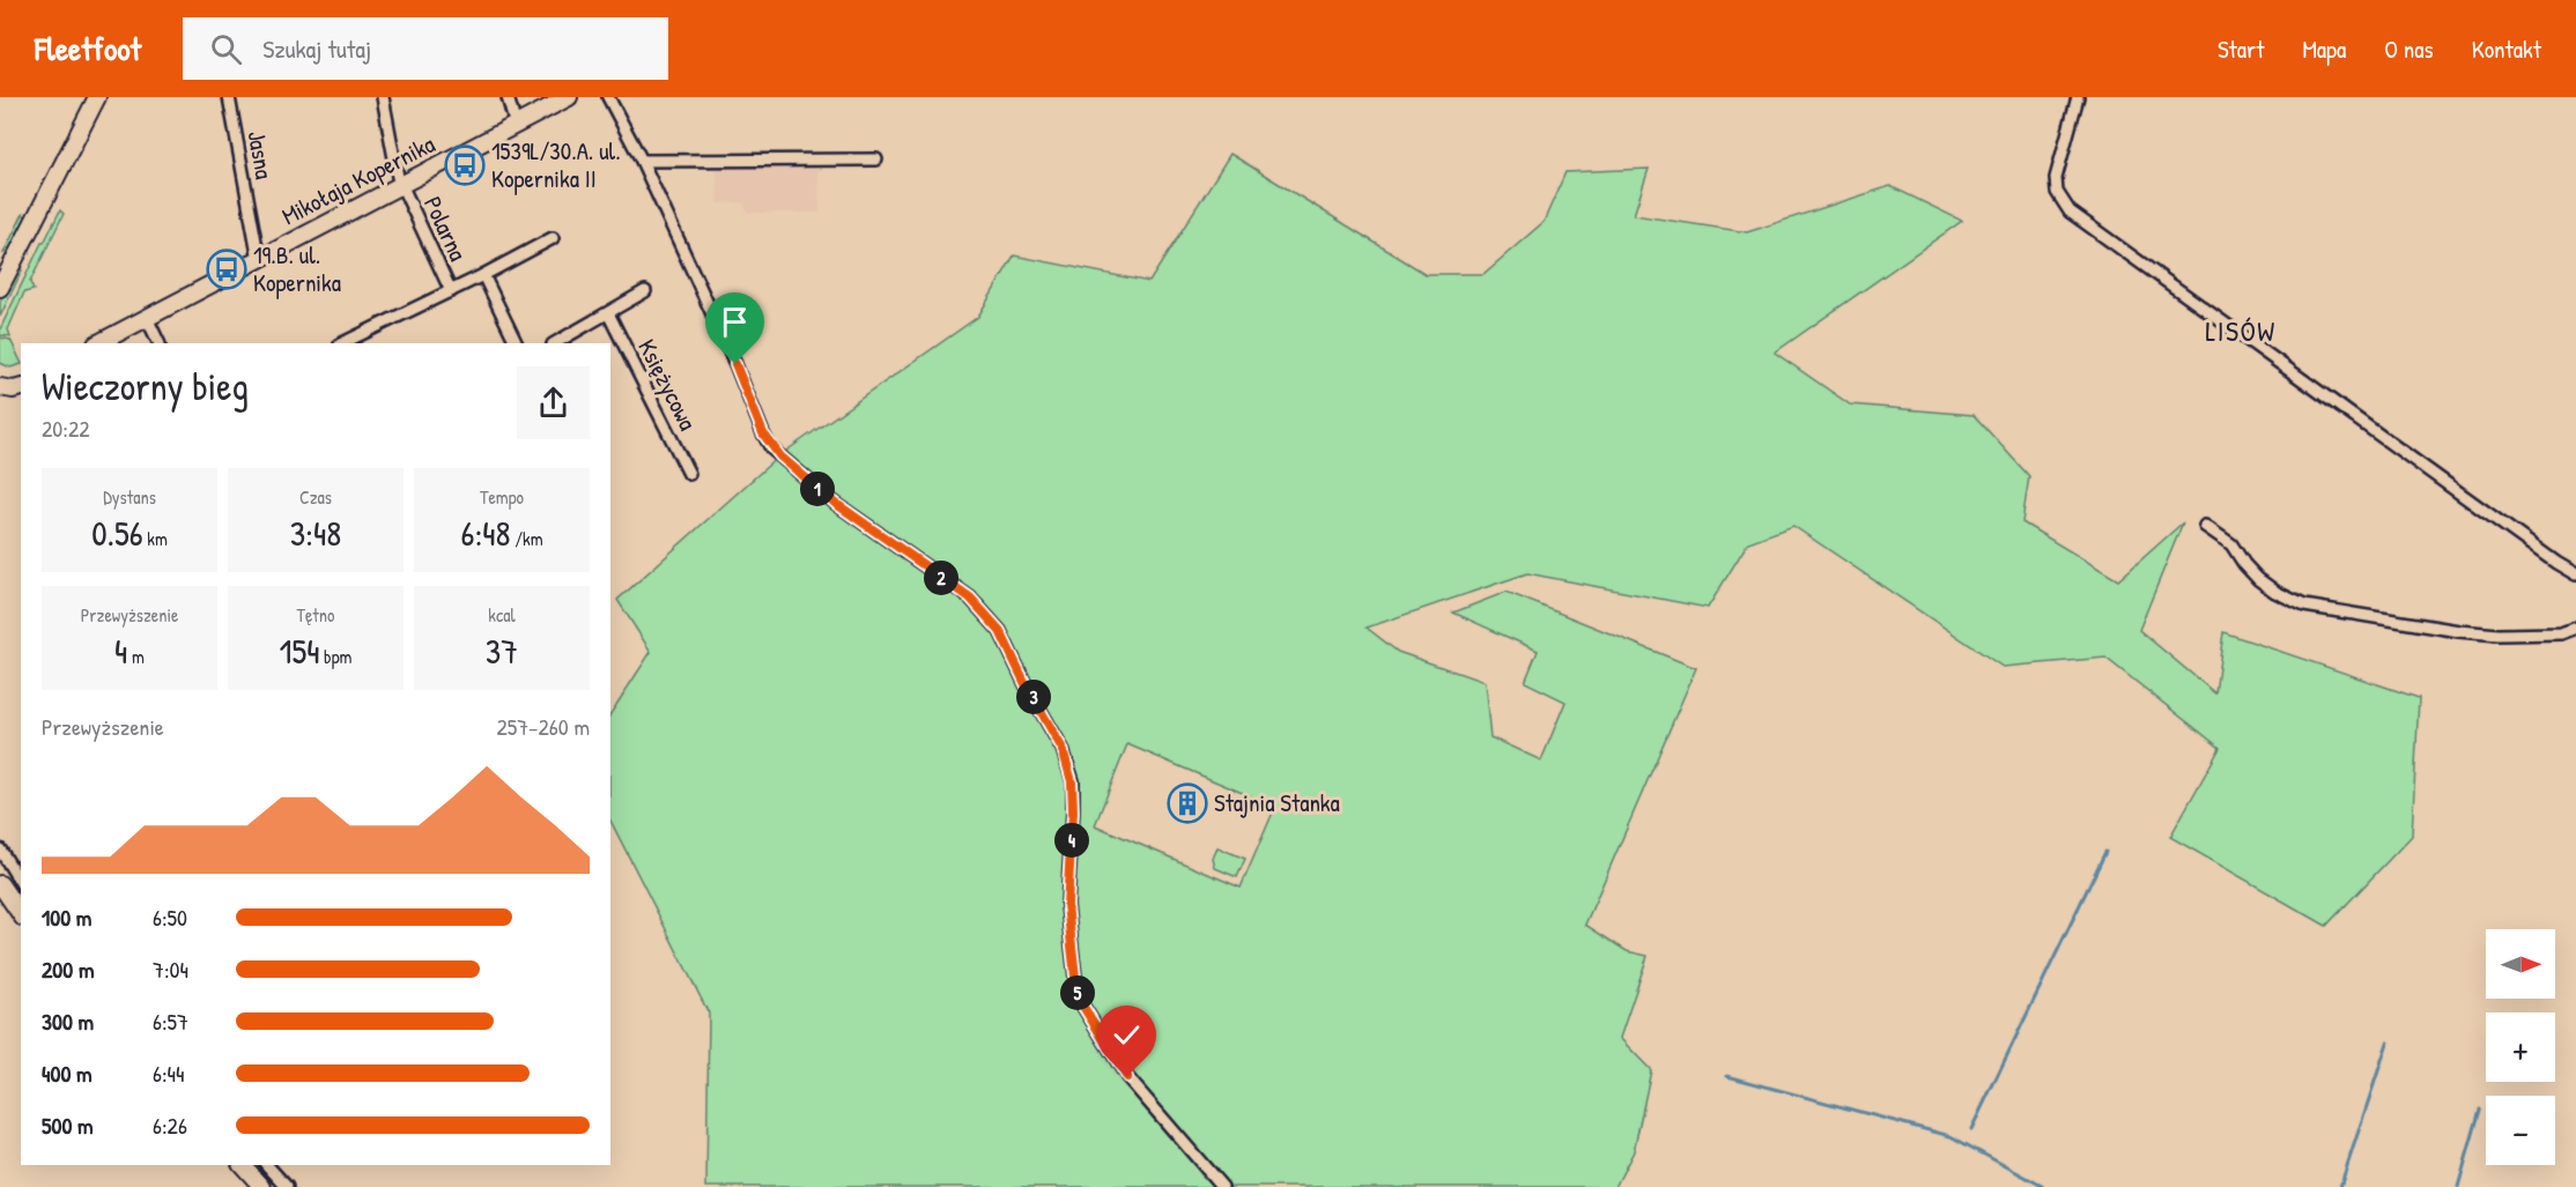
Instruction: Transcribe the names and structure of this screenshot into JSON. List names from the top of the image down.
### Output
{
  "streets": {
    "street": [
      "Jasna",
      "Mikołaja Kopernika",
      "Polarna",
      "Księżycowa"
    ]
  },
  "crossings": [
    ["Jasna", "Mikołaja Kopernika"],
    ["Mikołaja Kopernika", "Polarna"]
  ],
  "districts": ["LISÓW"],
  "places": {
    "bus stop": ["1539L/30.A. ul. Kopernika II", "19.B. ul. Kopernika"],
    "building": ["Stajnia Stanka"]
  },
  "north": "right",
  "page": {
    "header": "Fleetfoot",
    "search": "Szukaj tutaj",
    "nav": [
      "Start",
      "Mapa",
      "O nas",
      "Kontakt"
    ],
    "heading": ["Wieczorny bieg", "20:22"],
    "stats": [
      ["Dystans", "0.56 km"],
      ["Czas", "3:48"],
      ["Tempo", "6:48 /km"],
      ["Przewyższenie", "4 m"],
      ["Tętno", "154 bpm"],
      ["kcal", "37"]
    ],
    "pins": [
      "1",
      "2",
      "3",
      "4",
      "5"
    ],
    "chart": ["Przewyższenie", "257–260 m"],
    "list": [
      {
        "name": "100 m",
        "note": "6:50"
      },
      {
        "name": "200 m",
        "note": "7:04"
      },
      {
        "name": "300 m",
        "note": "6:57"
      },
      {
        "name": "400 m",
        "note": "6:44"
      },
      {
        "name": "500 m",
        "note": "6:26"
      }
    ],
    "map_buttons": ["+", "−"]
  }
}
